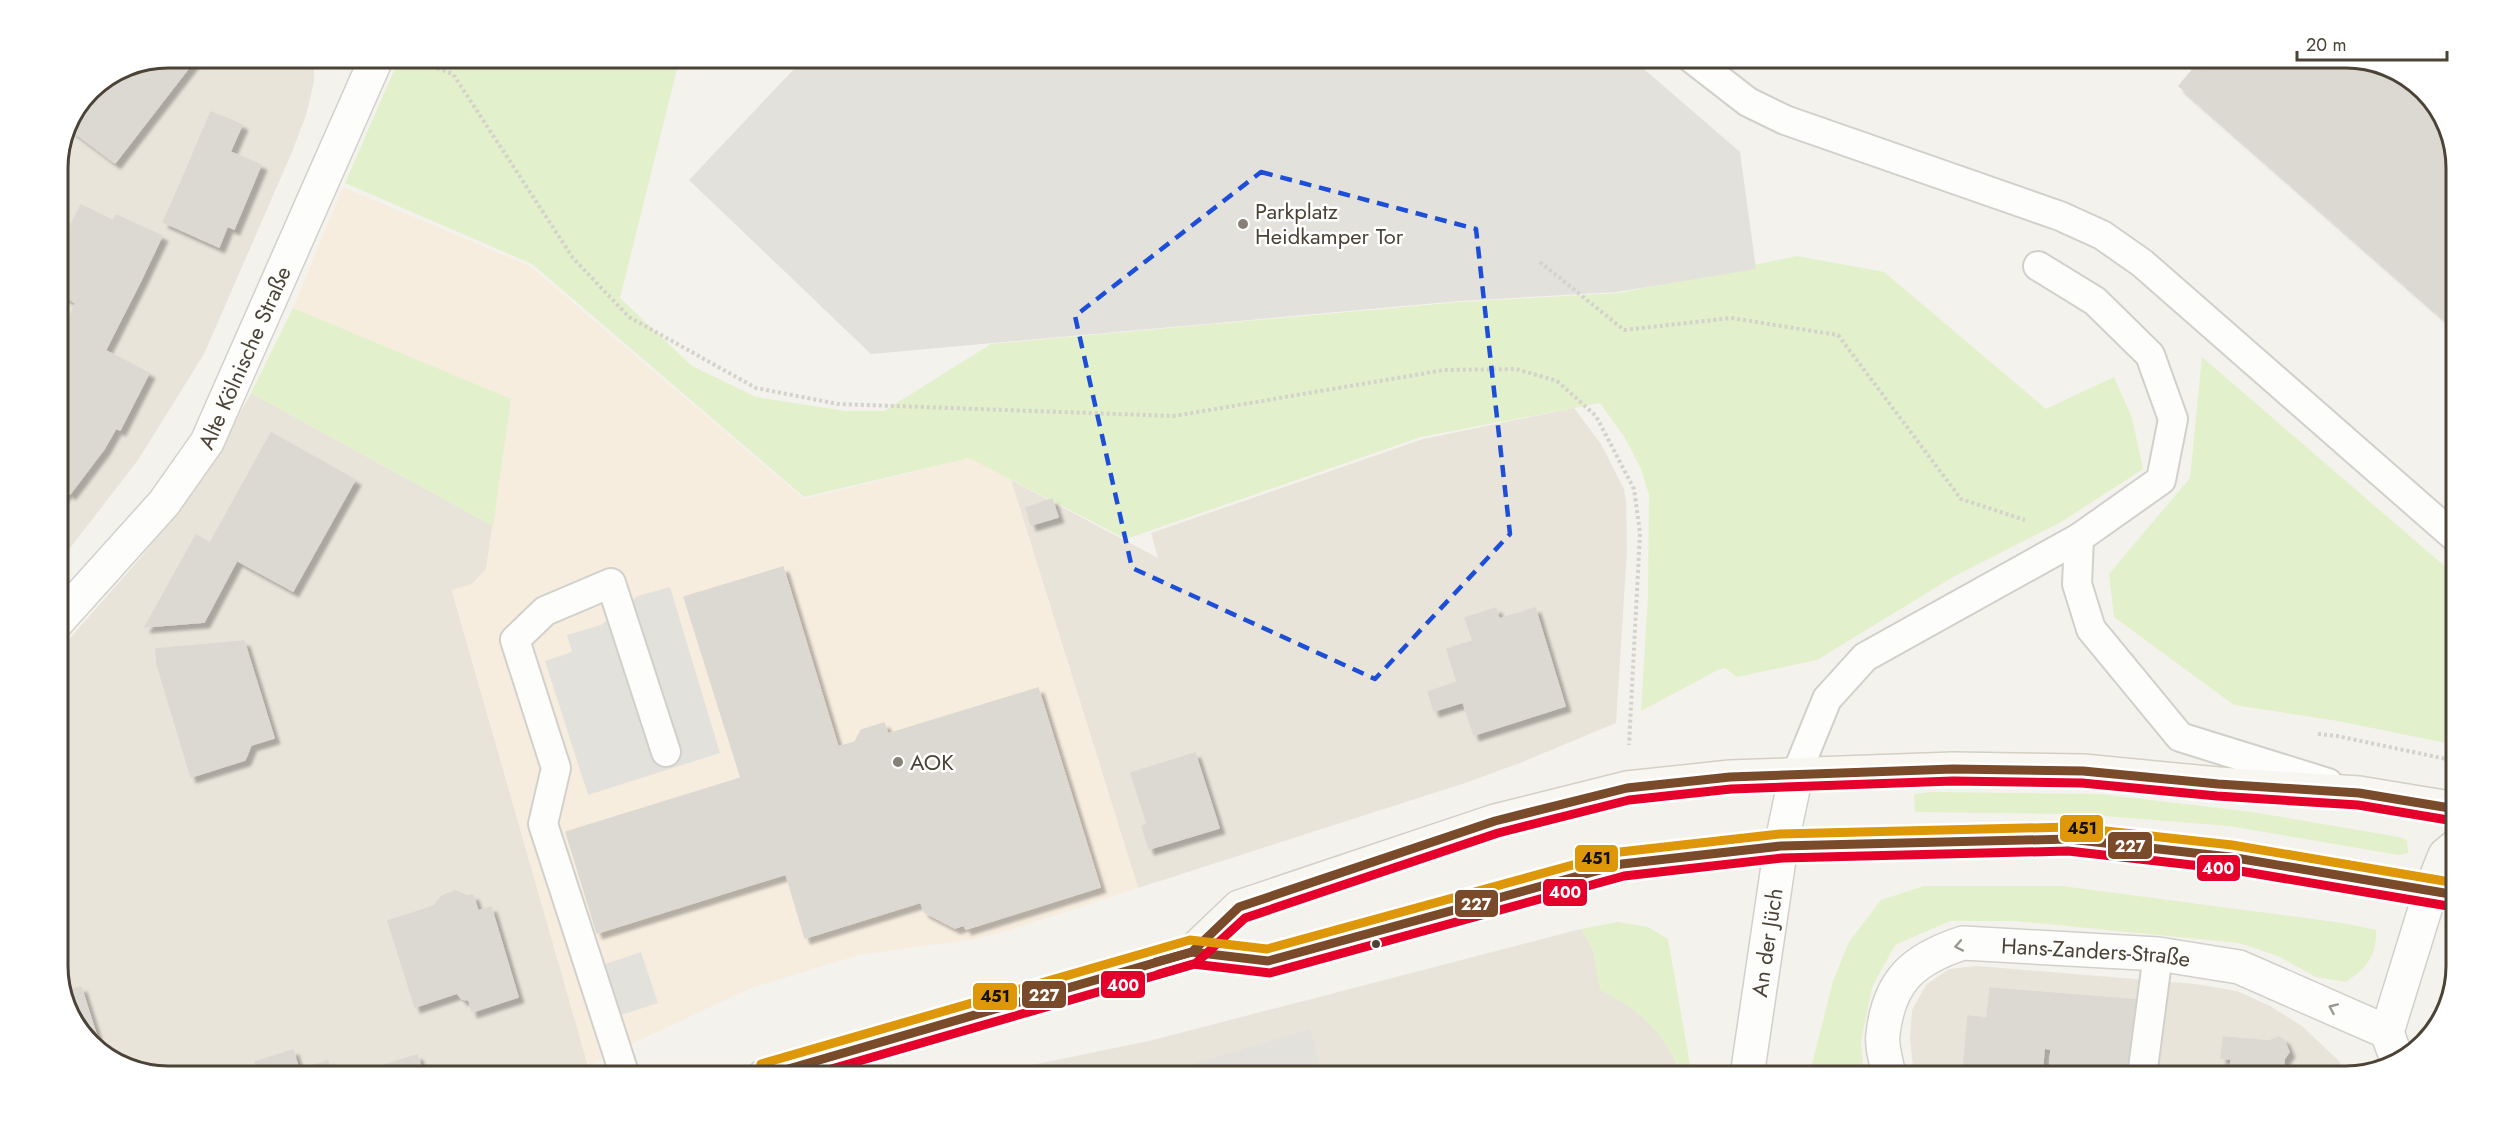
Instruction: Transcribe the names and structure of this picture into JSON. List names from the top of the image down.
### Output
{
  "streets": {
    "street": ["Alte Kölnische Straße", "An der Jüch", "Hans-Zanders-Straße"]
  },
  "one_way": ["Hans-Zanders-Straße"],
  "places": ["Parkplatz Heidkamper Tor", "AOK"],
  "lines": ["transit line 227", "transit line 400", "transit line 451"],
  "scale_bar": "20 m"
}
